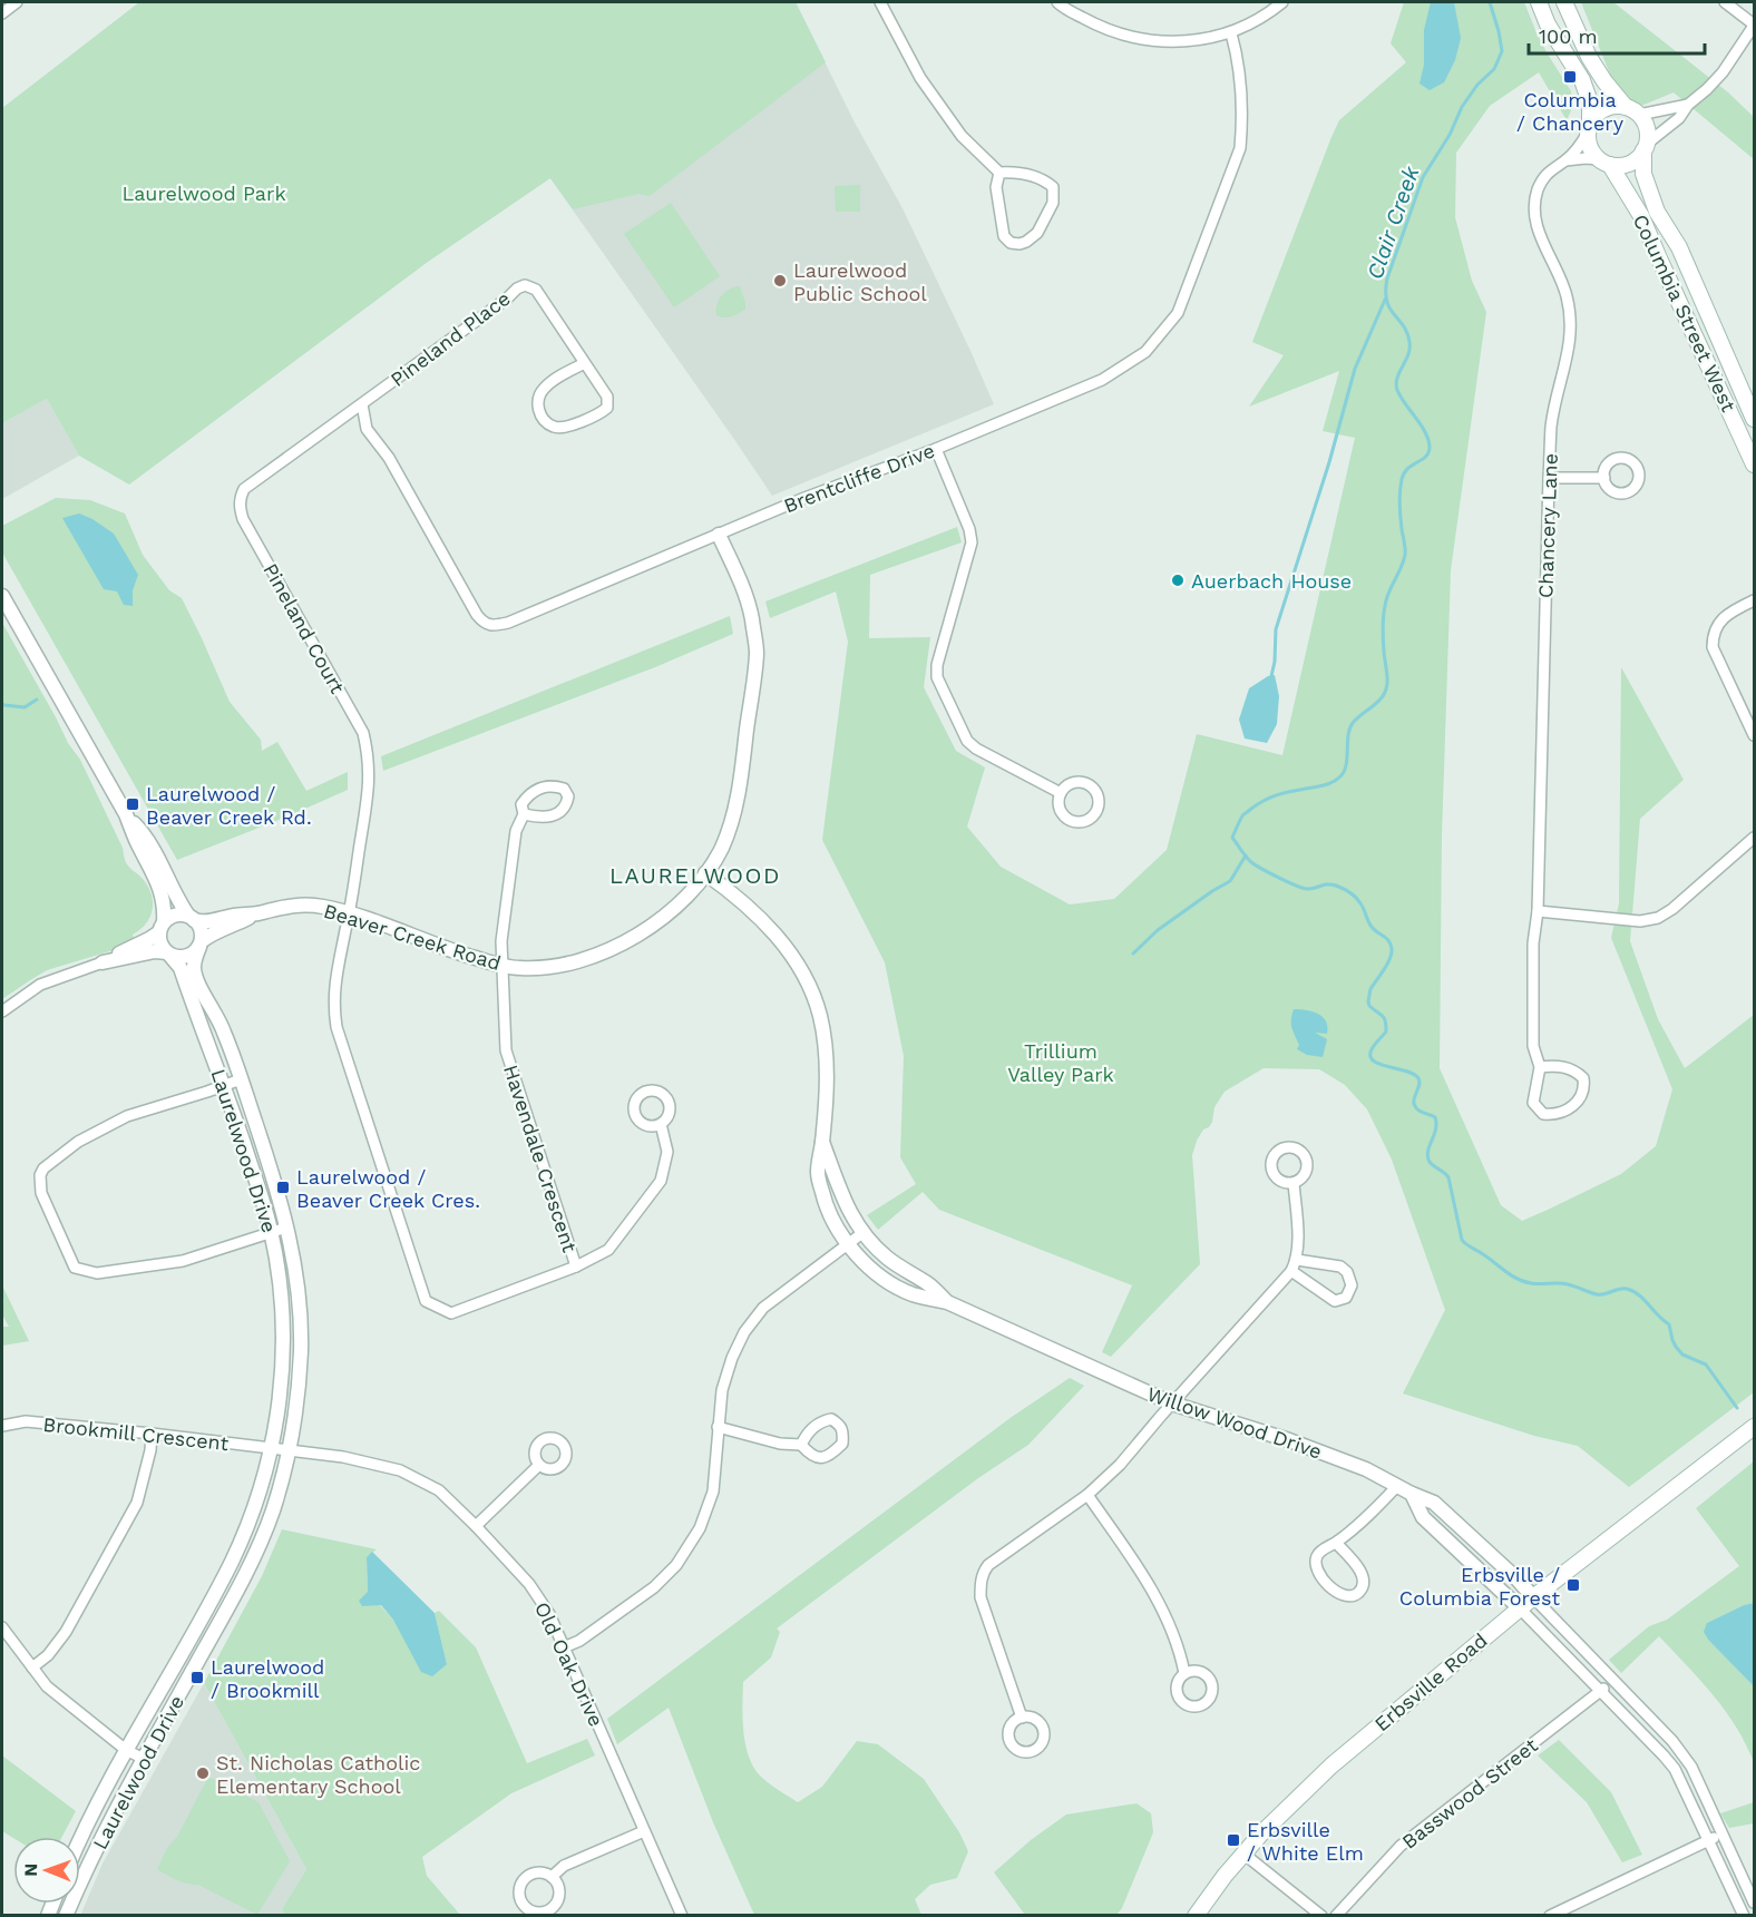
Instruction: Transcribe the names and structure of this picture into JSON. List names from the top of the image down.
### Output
{
  "streets": {
    "main road": ["Columbia Street West", "Erbsville Road"],
    "street": [
      "Pineland Place",
      "Brentcliffe Drive",
      "Chancery Lane",
      "Pineland Court",
      "Beaver Creek Road",
      "Laurelwood Drive",
      "Havendale Crescent",
      "Willow Wood Drive",
      "Brookmill Crescent",
      "Old Oak Drive",
      "Basswood Street"
    ]
  },
  "crossings": [
    ["Columbia Street West", "Chancery Lane"],
    ["Pineland Place", "Brentcliffe Drive"],
    ["Pineland Place", "Pineland Court"],
    ["Brentcliffe Drive", "Pineland Court"],
    ["Brentcliffe Drive", "Beaver Creek Road"],
    ["Pineland Court", "Beaver Creek Road"],
    ["Pineland Court", "Havendale Crescent"],
    ["Beaver Creek Road", "Laurelwood Drive"],
    ["Beaver Creek Road", "Havendale Crescent"],
    ["Beaver Creek Road", "Willow Wood Drive"],
    ["Laurelwood Drive", "Brookmill Crescent"],
    ["Laurelwood Drive", "Old Oak Drive"],
    ["Willow Wood Drive", "Erbsville Road"],
    ["Brookmill Crescent", "Old Oak Drive"]
  ],
  "districts": ["LAURELWOOD"],
  "water": ["Clair Creek"],
  "parks": ["Laurelwood Park", "Trillium Valley Park"],
  "places": {
    "transit": [
      "Columbia / Chancery",
      "Laurelwood / Beaver Creek Rd.",
      "Laurelwood / Beaver Creek Cres.",
      "Erbsville / Columbia Forest",
      "Laurelwood / Brookmill",
      "Erbsville / White Elm"
    ],
    "other": ["Laurelwood Public School", "Auerbach House", "St. Nicholas Catholic Elementary School"]
  },
  "scale_bar": "100 m",
  "north": "left"
}
